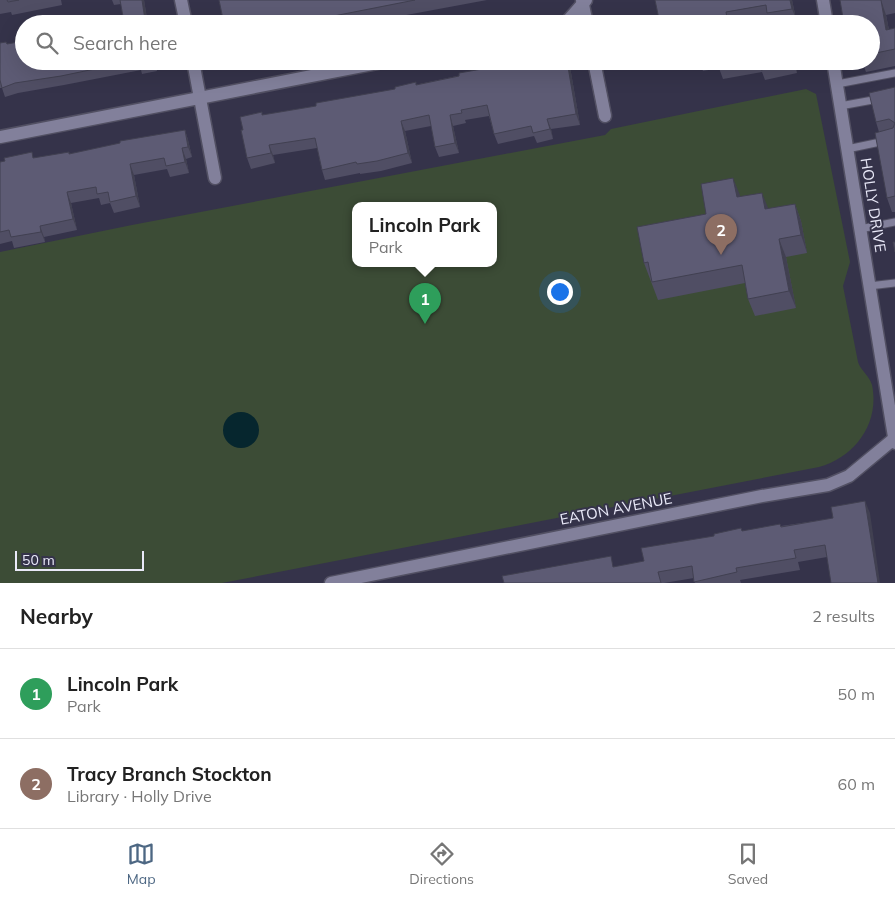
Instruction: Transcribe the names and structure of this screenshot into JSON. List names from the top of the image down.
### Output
{
  "streets": {
    "street": ["HOLLY DRIVE", "EATON AVENUE"]
  },
  "crossings": [
    ["HOLLY DRIVE", "EATON AVENUE"]
  ],
  "scale_bar": "50 m",
  "page": {
    "search": "Search here",
    "popup": ["Lincoln Park", "Park"],
    "pins": ["2", "1"],
    "scale": "50 m",
    "heading": ["Nearby", "2 results"],
    "list": [
      {
        "mark": "1",
        "name": "Lincoln Park",
        "note": "Park",
        "value": "50 m"
      },
      {
        "mark": "2",
        "name": "Tracy Branch Stockton",
        "note": "Library · Holly Drive",
        "value": "60 m"
      }
    ],
    "nav": ["Map", "Directions", "Saved"]
  }
}
